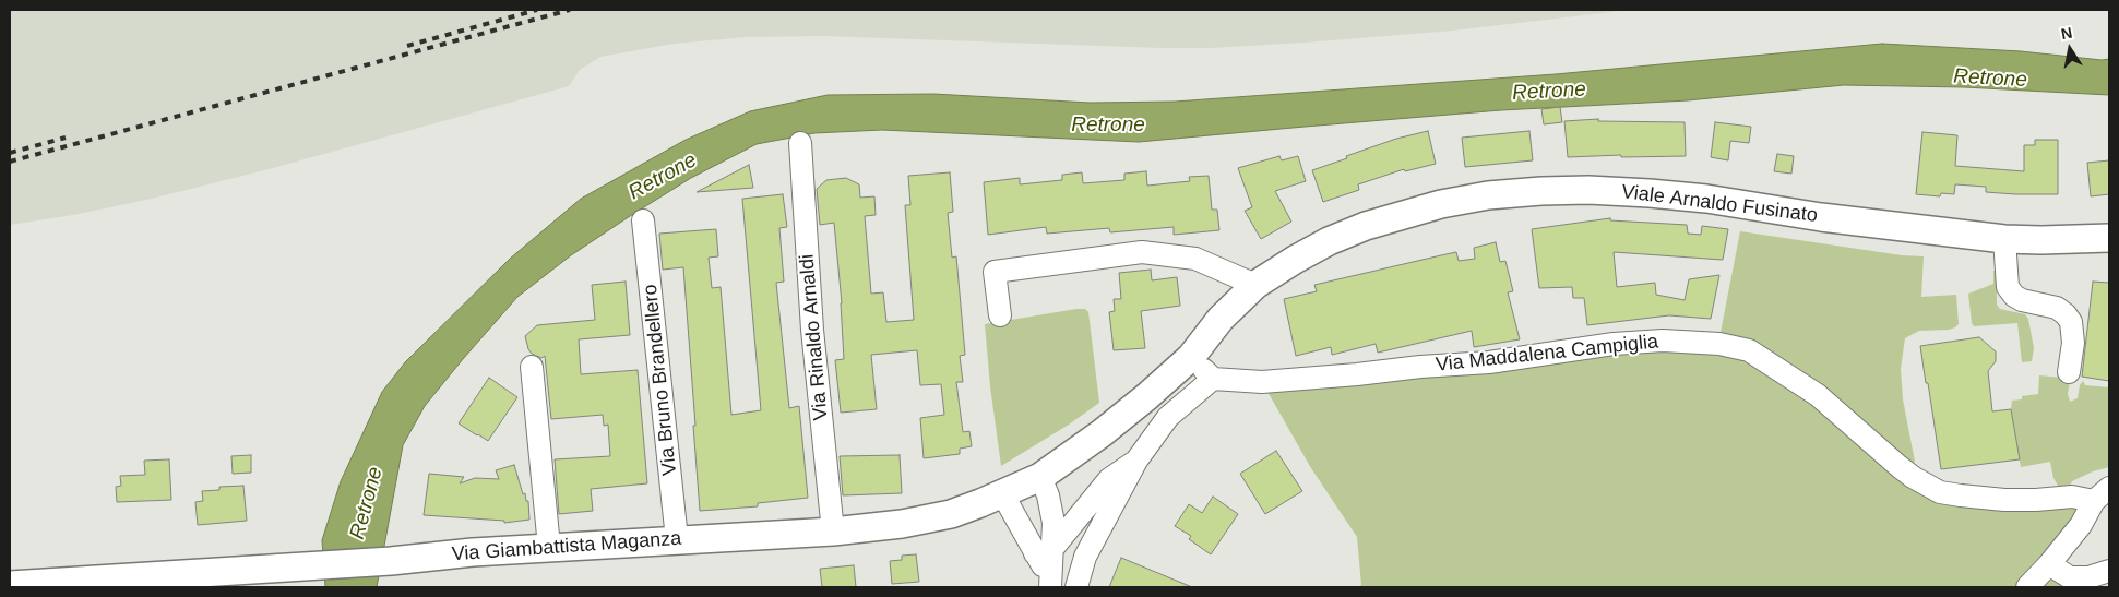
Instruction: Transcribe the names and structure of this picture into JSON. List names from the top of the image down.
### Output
{
  "streets": {
    "street": [
      "Viale Arnaldo Fusinato",
      "Via Rinaldo Arnaldi",
      "Via Maddalena Campiglia",
      "Via Bruno Brandellero",
      "Via Giambattista Maganza"
    ]
  },
  "crossings": [
    ["Viale Arnaldo Fusinato", "Via Giambattista Maganza"],
    ["Via Rinaldo Arnaldi", "Via Giambattista Maganza"],
    ["Via Bruno Brandellero", "Via Giambattista Maganza"]
  ],
  "water": ["Retrone"],
  "north": "top"
}
